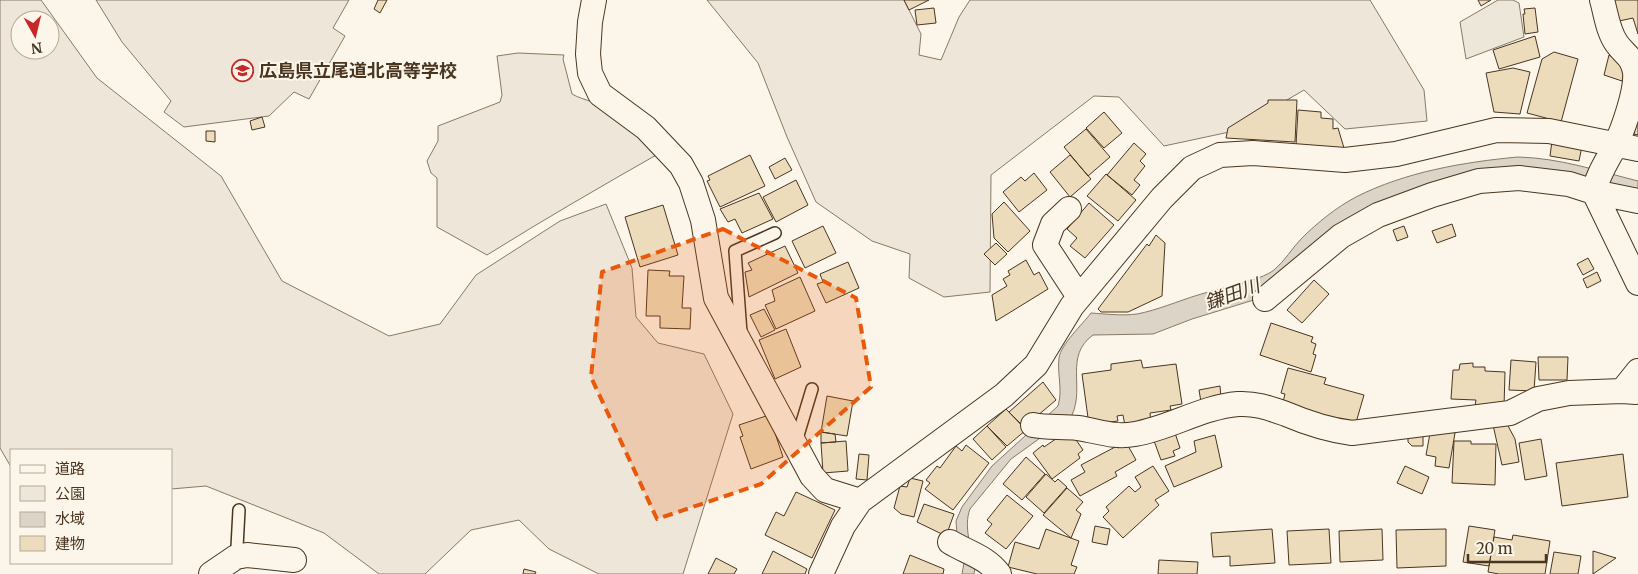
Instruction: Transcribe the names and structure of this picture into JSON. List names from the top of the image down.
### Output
{
  "water": ["鎌田川"],
  "places": {
    "school or university": ["広島県立尾道北高等学校"]
  },
  "legend": [
    "道路",
    "公園",
    "水域",
    "建物"
  ],
  "scale_bar": "20 m",
  "north": "bottom"
}
